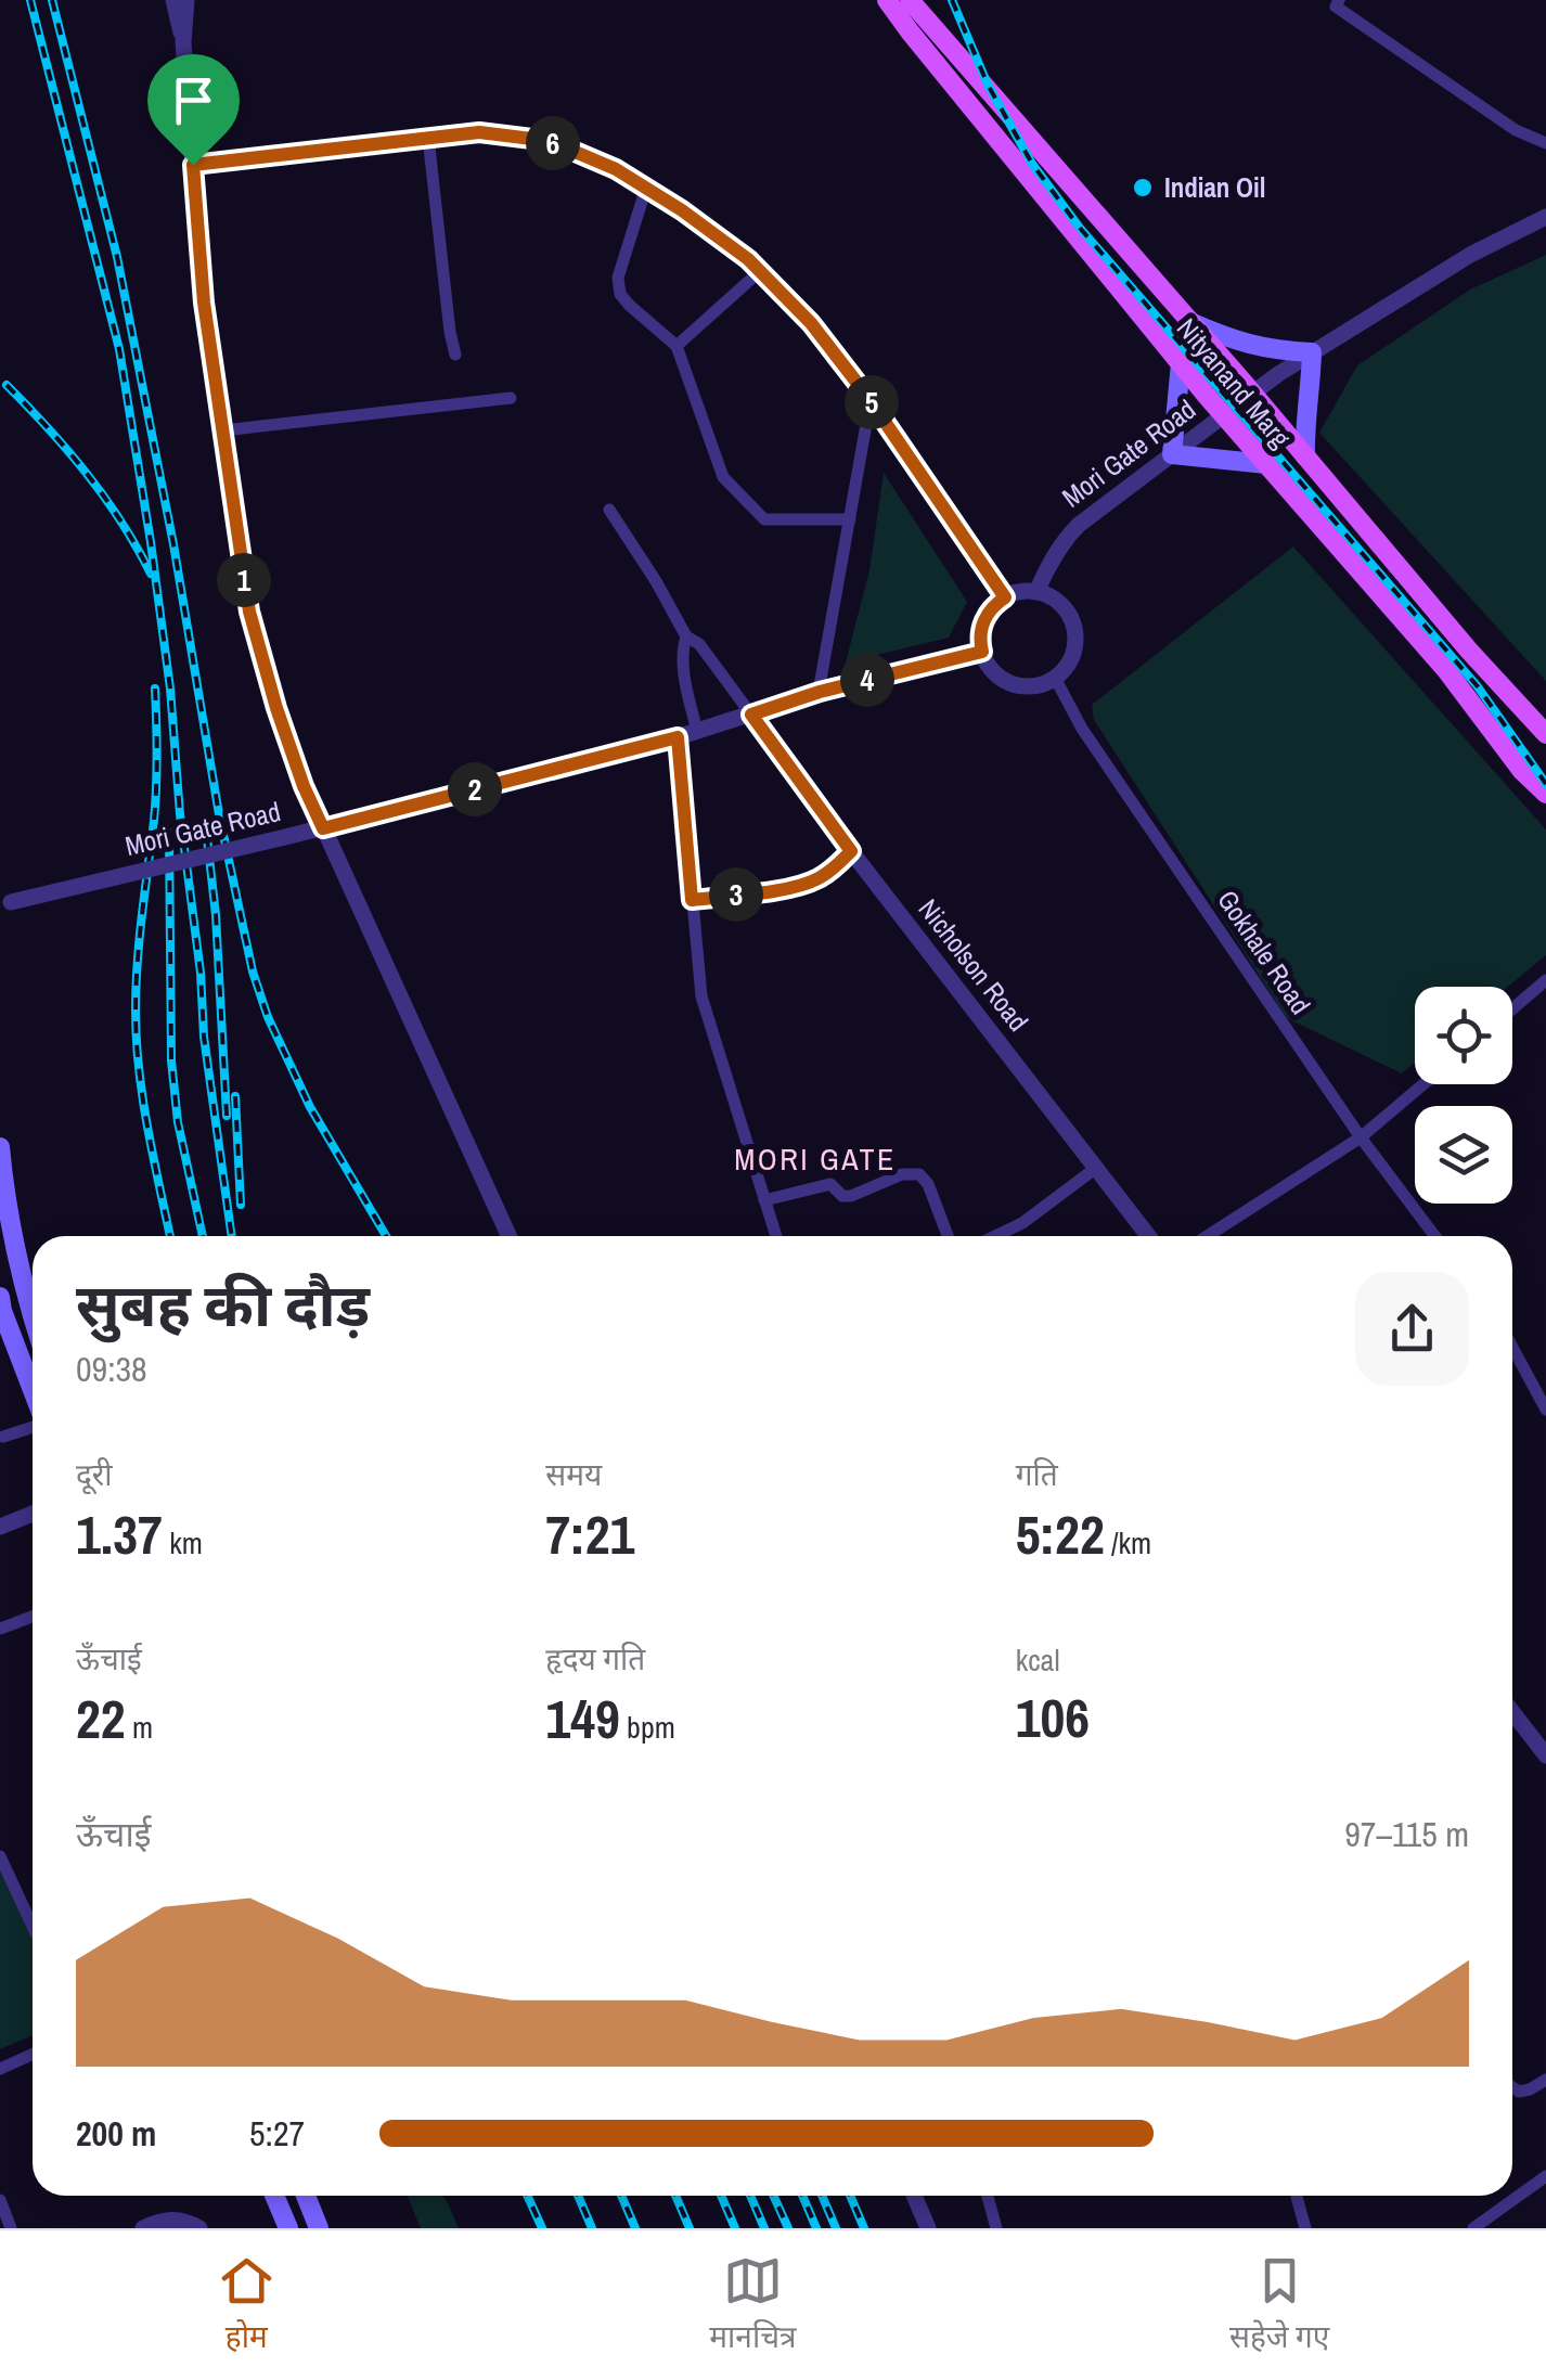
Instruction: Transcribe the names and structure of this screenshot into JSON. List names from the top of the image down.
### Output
{
  "streets": {
    "main road": ["Nityanand Marg"],
    "street": ["Mori Gate Road", "Gokhale Road", "Nicholson Road"]
  },
  "crossings": [
    ["Nityanand Marg", "Mori Gate Road"],
    ["Mori Gate Road", "Gokhale Road"],
    ["Mori Gate Road", "Nicholson Road"]
  ],
  "districts": ["MORI GATE"],
  "places": ["Indian Oil"],
  "page": {
    "pins": [
      "6",
      "5",
      "1",
      "4",
      "2",
      "3"
    ],
    "heading": ["सुबह की दौड़", "09:38"],
    "stats": [
      ["दूरी", "1.37 km"],
      ["समय", "7:21"],
      ["गति", "5:22 /km"],
      ["ऊँचाई", "22 m"],
      ["हृदय गति", "149 bpm"],
      ["kcal", "106"]
    ],
    "chart": ["ऊँचाई", "97–115 m"],
    "list": [
      {
        "name": "200 m",
        "note": "5:27"
      }
    ],
    "tabs": ["होम", "मानचित्र", "सहेजे गए"]
  }
}
